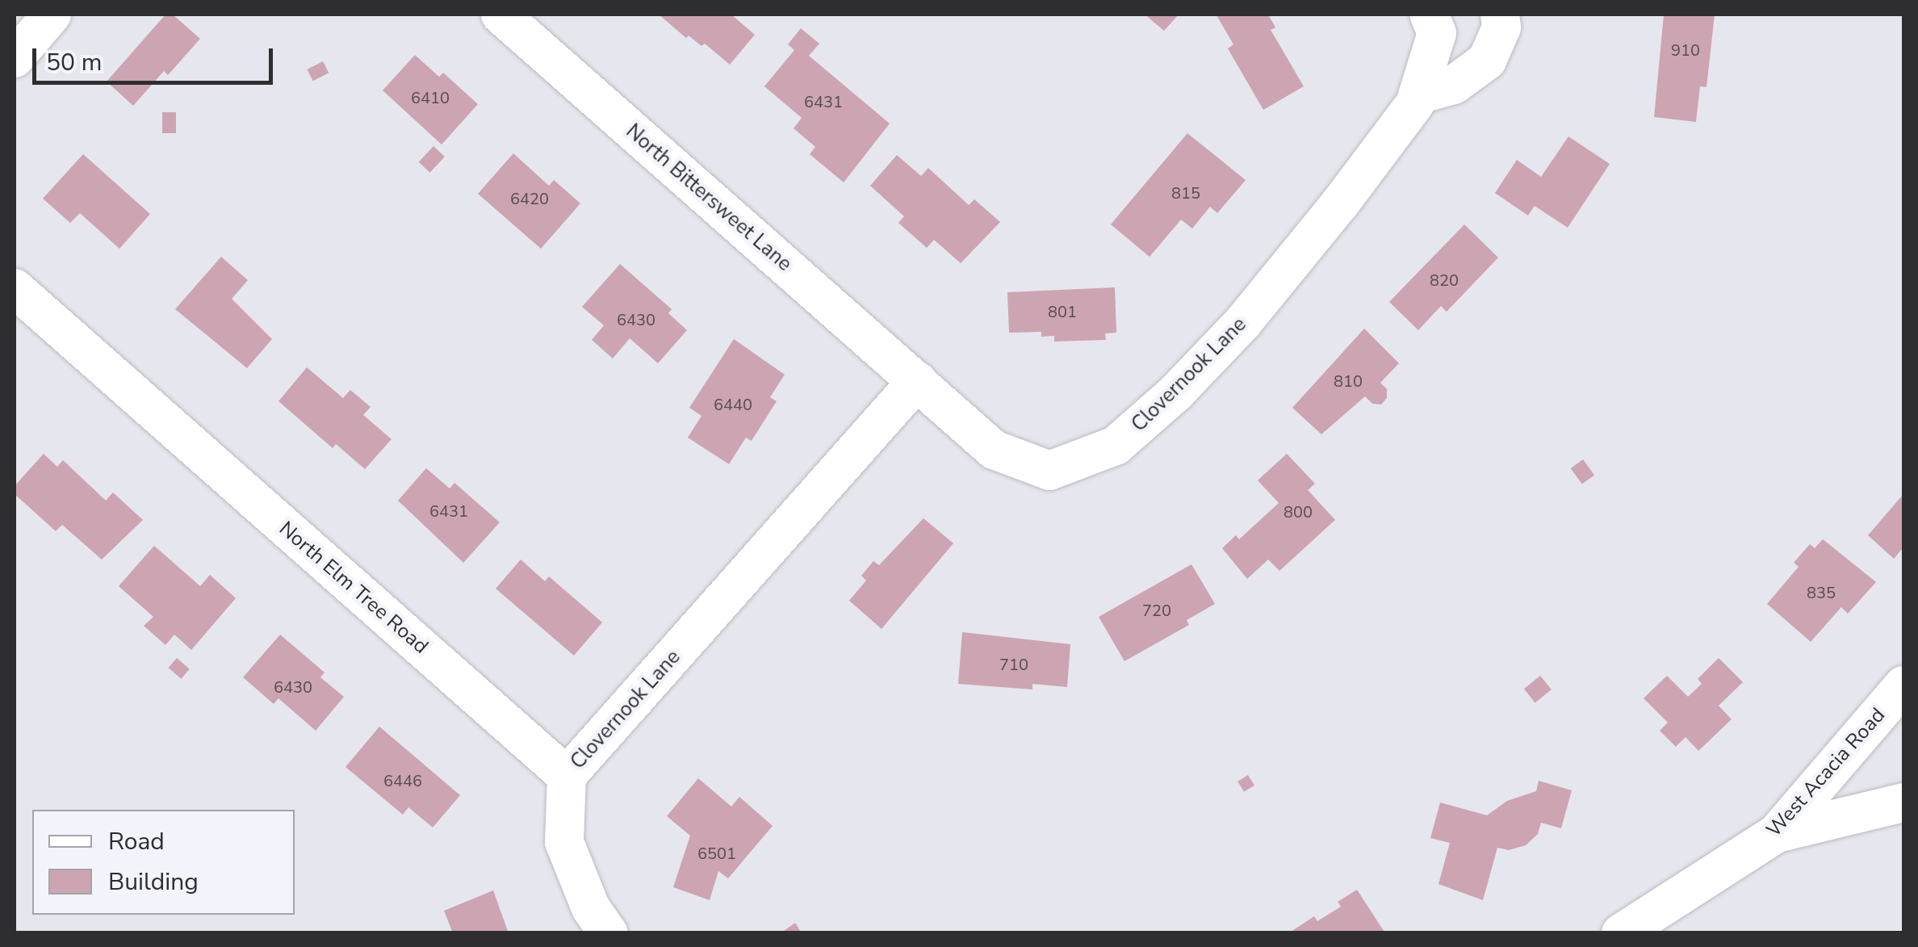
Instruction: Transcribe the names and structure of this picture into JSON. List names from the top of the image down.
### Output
{
  "streets": {
    "street": [
      "North Bittersweet Lane",
      "Clovernook Lane",
      "North Elm Tree Road",
      "West Acacia Road"
    ]
  },
  "crossings": [
    ["North Bittersweet Lane", "Clovernook Lane"],
    ["Clovernook Lane", "North Elm Tree Road"]
  ],
  "house_numbers": [
    "910",
    "6410",
    "6431",
    "815",
    "6420",
    "820",
    "801",
    "6430",
    "810",
    "6440",
    "6431",
    "800",
    "835",
    "720",
    "710",
    "6430",
    "6446",
    "6501"
  ],
  "legend": ["Road", "Building"],
  "scale_bar": "50 m"
}
